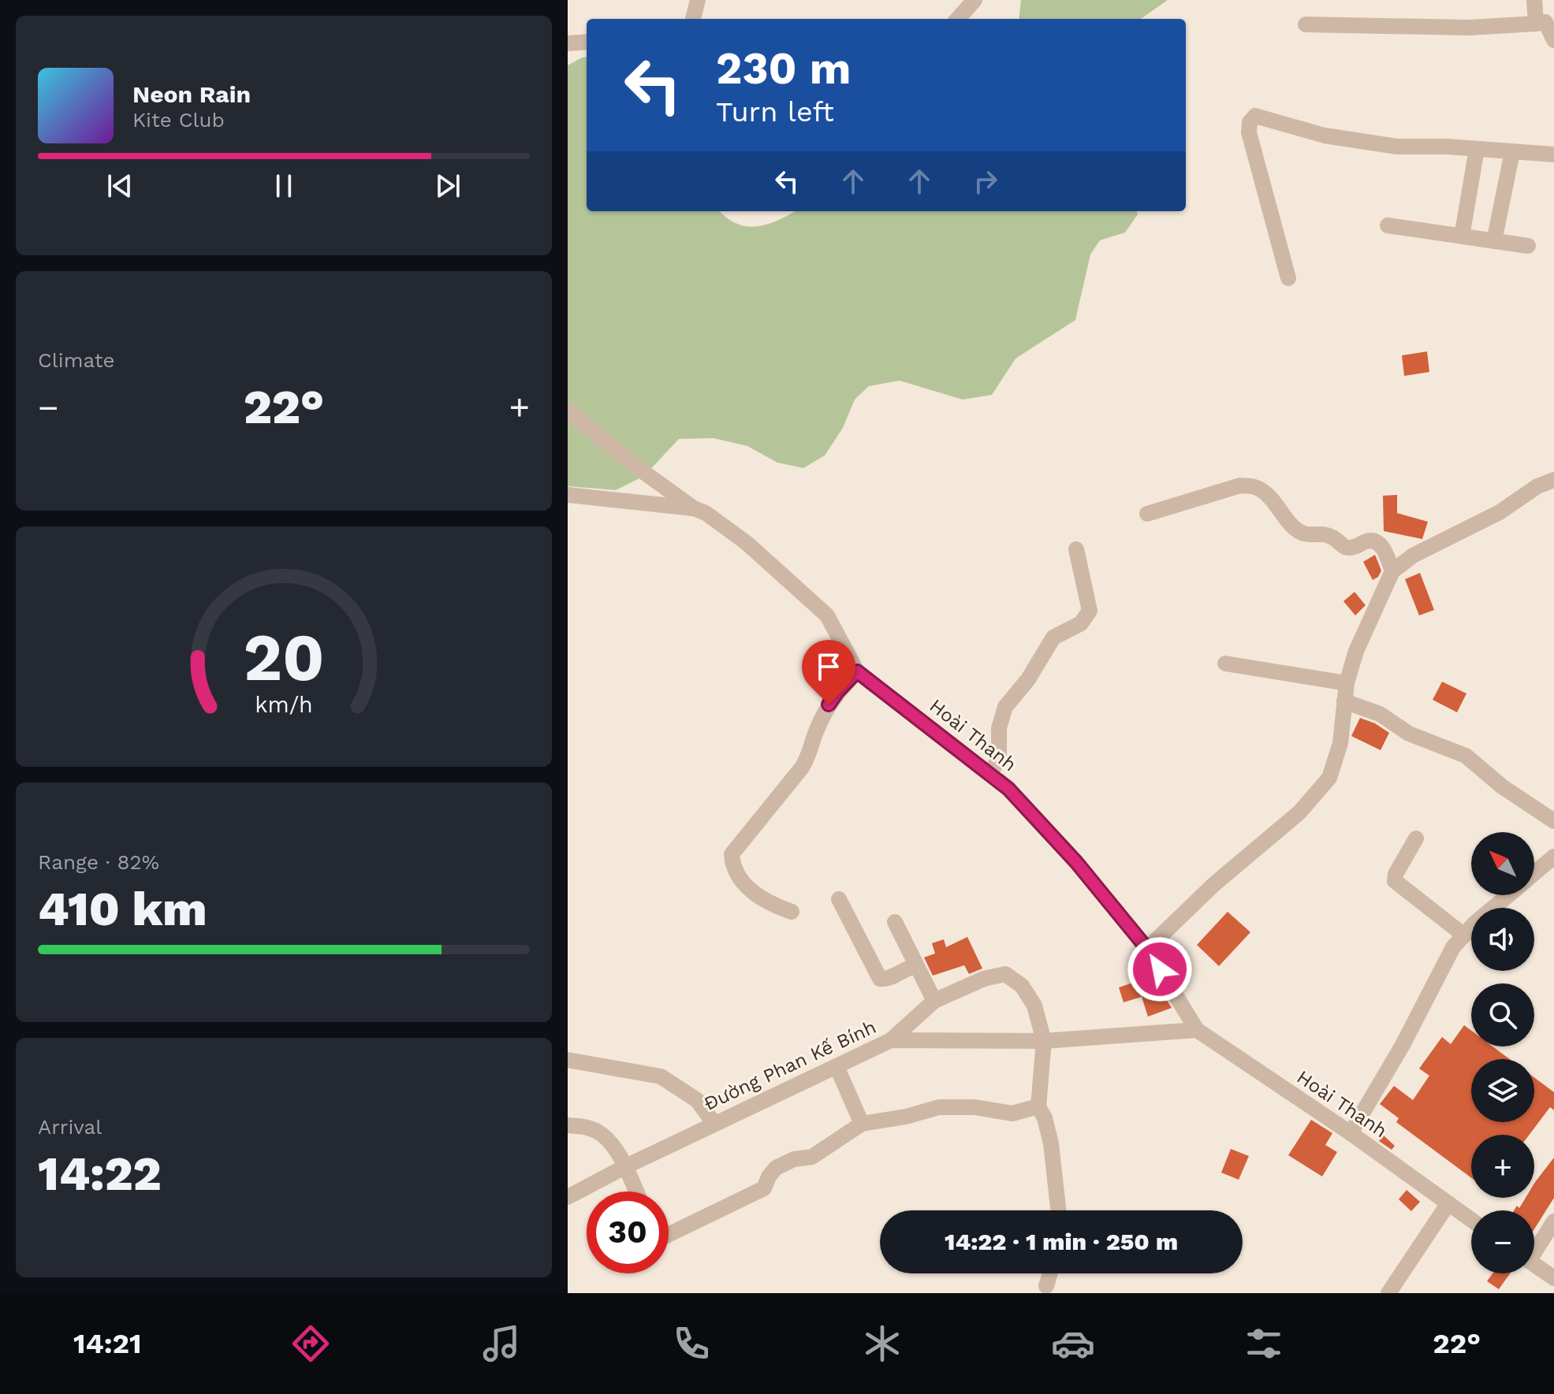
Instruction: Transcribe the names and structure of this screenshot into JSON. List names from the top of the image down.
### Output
{
  "streets": {
    "street": ["Hoài Thanh", "Đường Phan Kế Bính"]
  },
  "crossings": [
    ["Hoài Thanh", "Đường Phan Kế Bính"]
  ],
  "north": "top left",
  "page": {
    "turn": ["230 m", "Turn left"],
    "song": ["Neon Rain", "Kite Club"],
    "tile": [
      "Climate",
      ["Range · 82%", "410 km"],
      ["Arrival", "14:22"]
    ],
    "heat": ["−", "22°", "+"],
    "map_buttons": ["+", "−"],
    "limit": "30",
    "trip": "14:22 · 1 min · 250 m",
    "tabs": ["14:21", "22°"],
    "gauge": ["20", "km/h"]
  }
}
